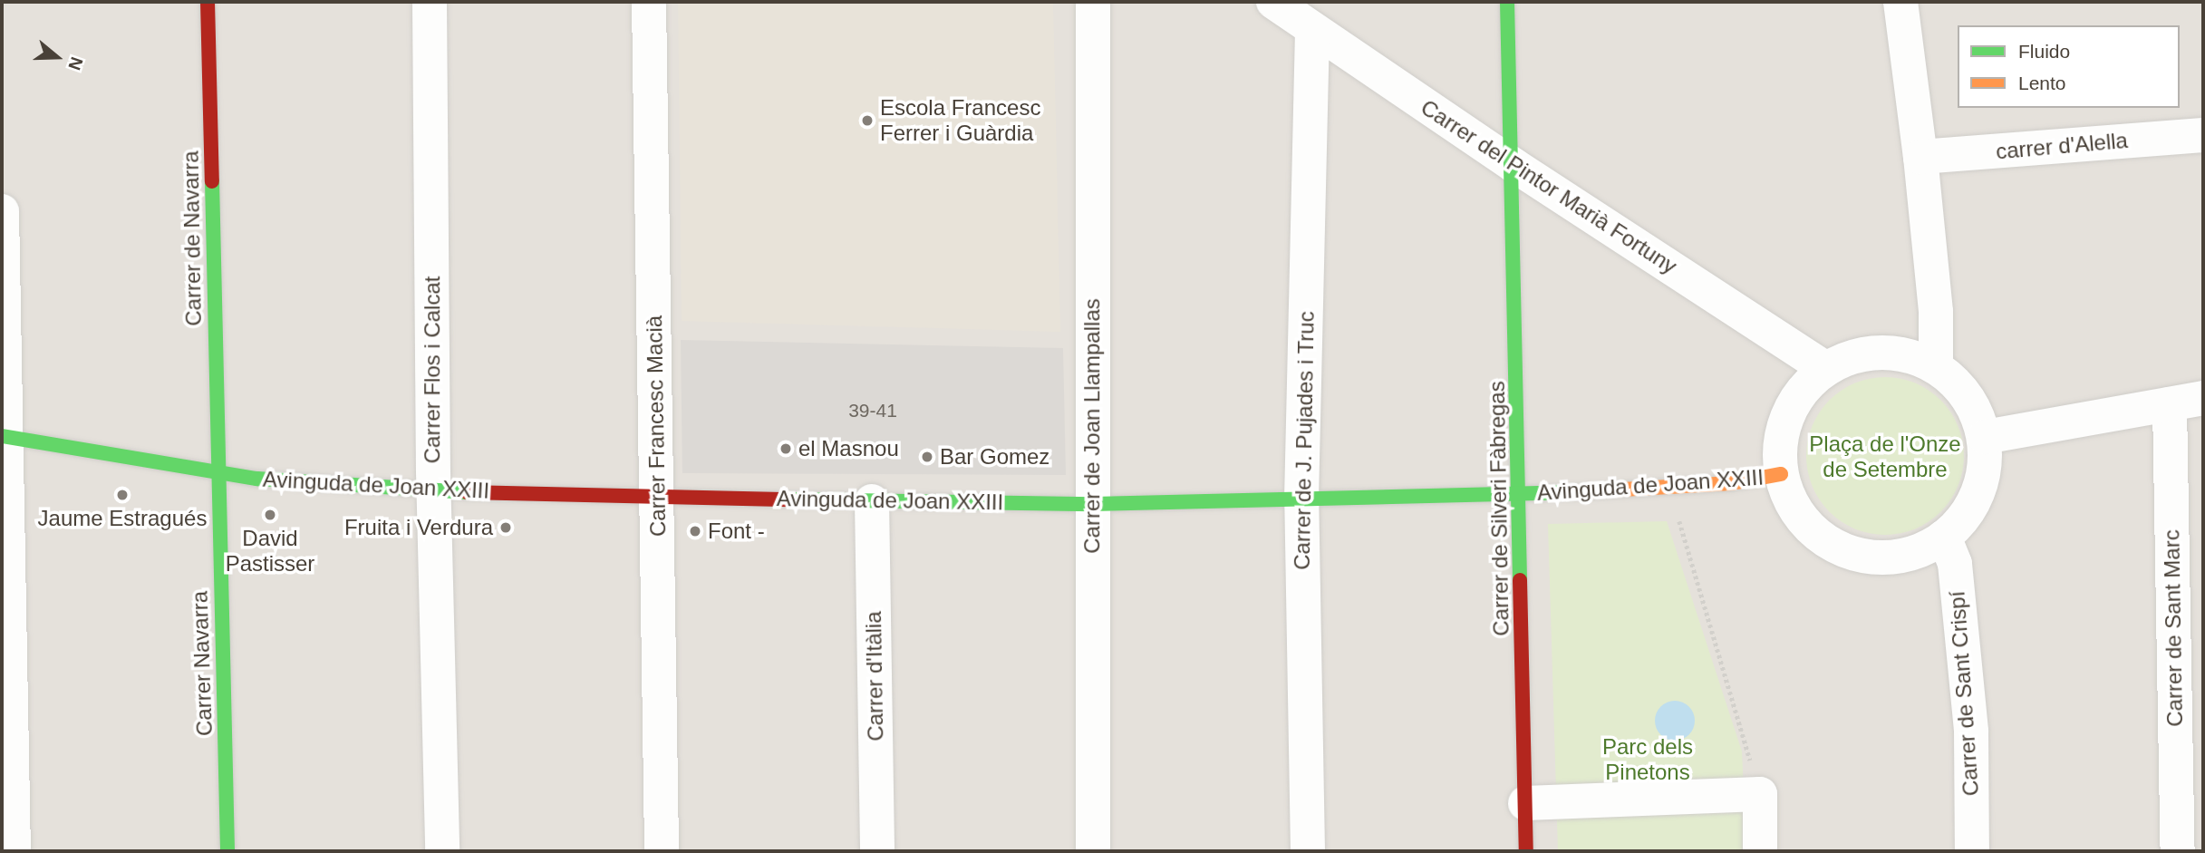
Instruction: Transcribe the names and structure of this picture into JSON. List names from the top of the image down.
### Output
{
  "streets": {
    "street": [
      "carrer d'Alella",
      "Carrer del Pintor Marià Fortuny",
      "Carrer de Navarra",
      "Carrer Flos i Calcat",
      "Carrer Francesc Macià",
      "Carrer de Joan Llampallas",
      "Carrer de J. Pujades i Truc",
      "Avinguda de Joan XXIII",
      "Carrer de Silveri Fàbregas",
      "Carrer de Sant Marc",
      "Carrer Navarra",
      "Carrer d'Itàlia",
      "Carrer de Sant Crispí"
    ]
  },
  "crossings": [
    ["Carrer del Pintor Marià Fortuny", "Carrer de J. Pujades i Truc"],
    ["Carrer del Pintor Marià Fortuny", "Avinguda de Joan XXIII"],
    ["Carrer del Pintor Marià Fortuny", "Carrer de Silveri Fàbregas"],
    ["Carrer del Pintor Marià Fortuny", "Carrer de Sant Crispí"],
    ["Carrer de Navarra", "Avinguda de Joan XXIII"],
    ["Carrer de Navarra", "Carrer Navarra"],
    ["Carrer Flos i Calcat", "Avinguda de Joan XXIII"],
    ["Carrer Francesc Macià", "Avinguda de Joan XXIII"],
    ["Carrer de Joan Llampallas", "Avinguda de Joan XXIII"],
    ["Carrer de J. Pujades i Truc", "Avinguda de Joan XXIII"],
    ["Avinguda de Joan XXIII", "Carrer de Silveri Fàbregas"],
    ["Avinguda de Joan XXIII", "Carrer Navarra"],
    ["Avinguda de Joan XXIII", "Carrer d'Itàlia"],
    ["Avinguda de Joan XXIII", "Carrer de Sant Crispí"]
  ],
  "parks": ["Plaça de l'Onze de Setembre", "Parc dels Pinetons"],
  "places": [
    "Escola Francesc Ferrer i Guàrdia",
    "el Masnou",
    "Bar Gomez",
    "Jaume Estragués",
    "David Pastisser",
    "Fruita i Verdura",
    "Font -"
  ],
  "house_numbers": ["39-41"],
  "legend": ["Fluido", "Lento"],
  "north": "right"
}
